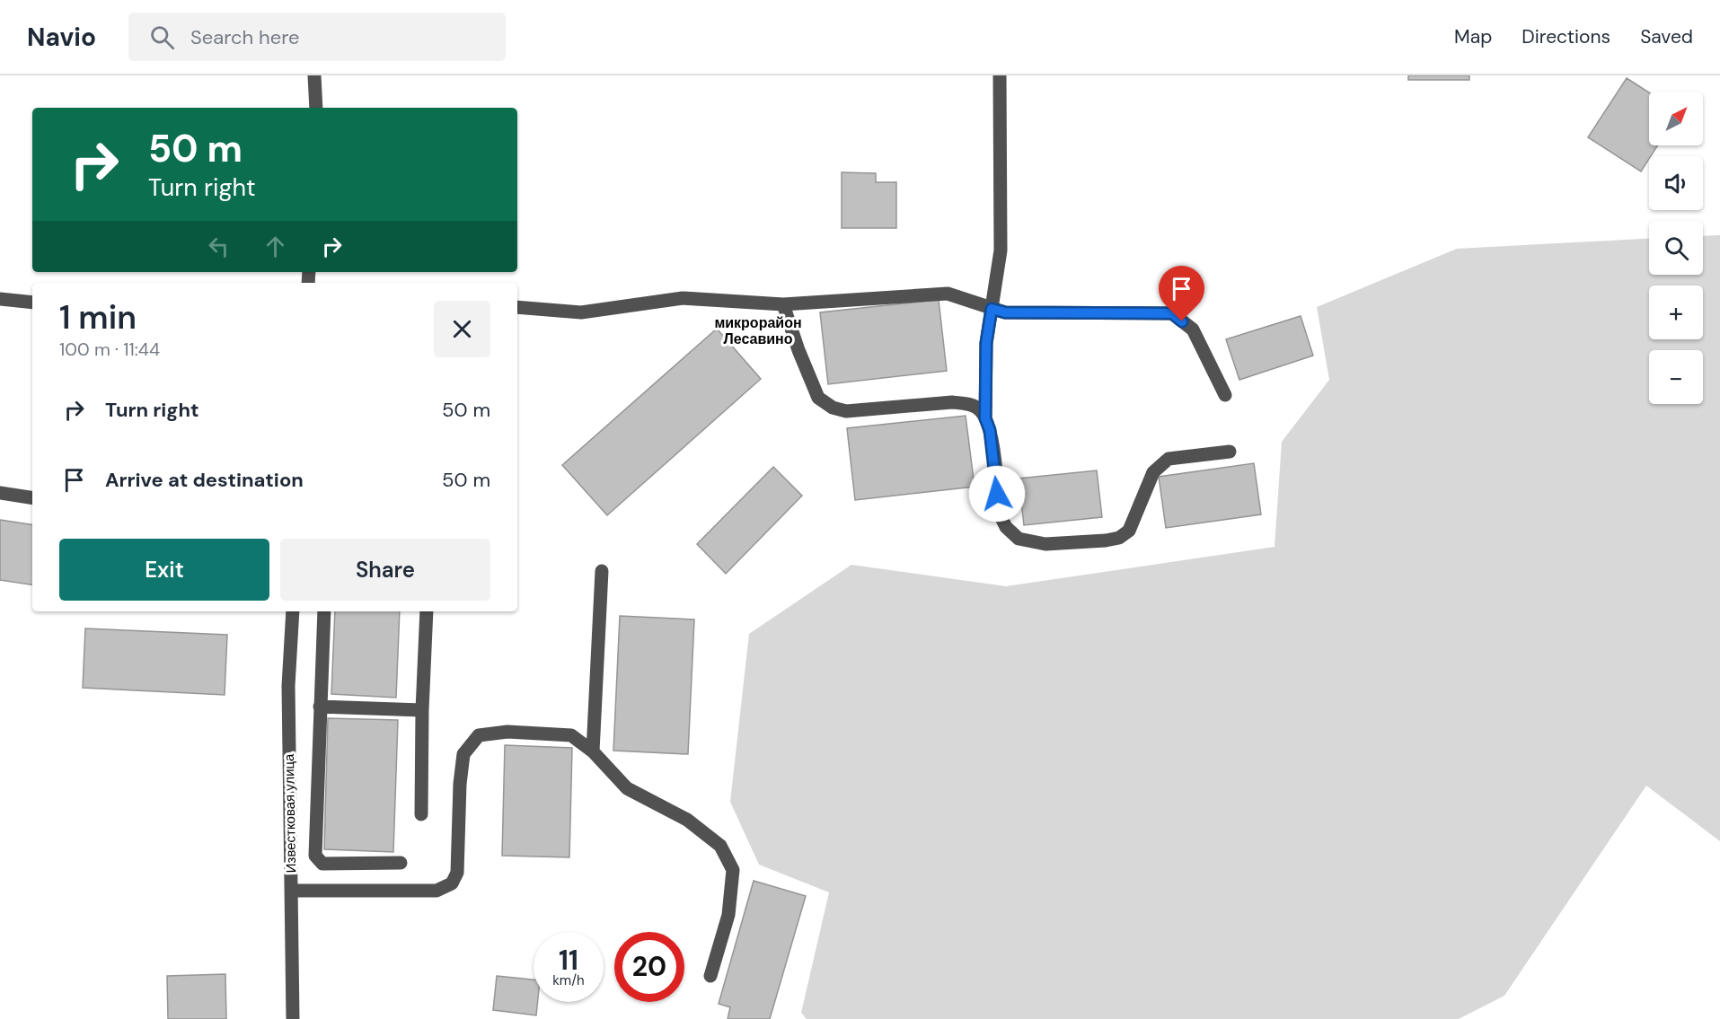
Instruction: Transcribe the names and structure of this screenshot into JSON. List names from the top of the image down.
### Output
{
  "streets": {
    "lane": ["Известковая улица"]
  },
  "districts": ["микрорайон Лесавино"],
  "north": "top right",
  "page": {
    "header": "Navio",
    "search": "Search here",
    "nav": ["Map", "Directions", "Saved"],
    "map_buttons": ["+", "−"],
    "turn": ["50 m", "Turn right"],
    "heading": ["1 min", "100 m · 11:44"],
    "list": [
      {
        "name": "Turn right",
        "value": "50 m"
      },
      {
        "name": "Arrive at destination",
        "value": "50 m"
      }
    ],
    "buttons": ["Exit", "Share"],
    "speed": "11 km/h",
    "limit": "20"
  }
}
